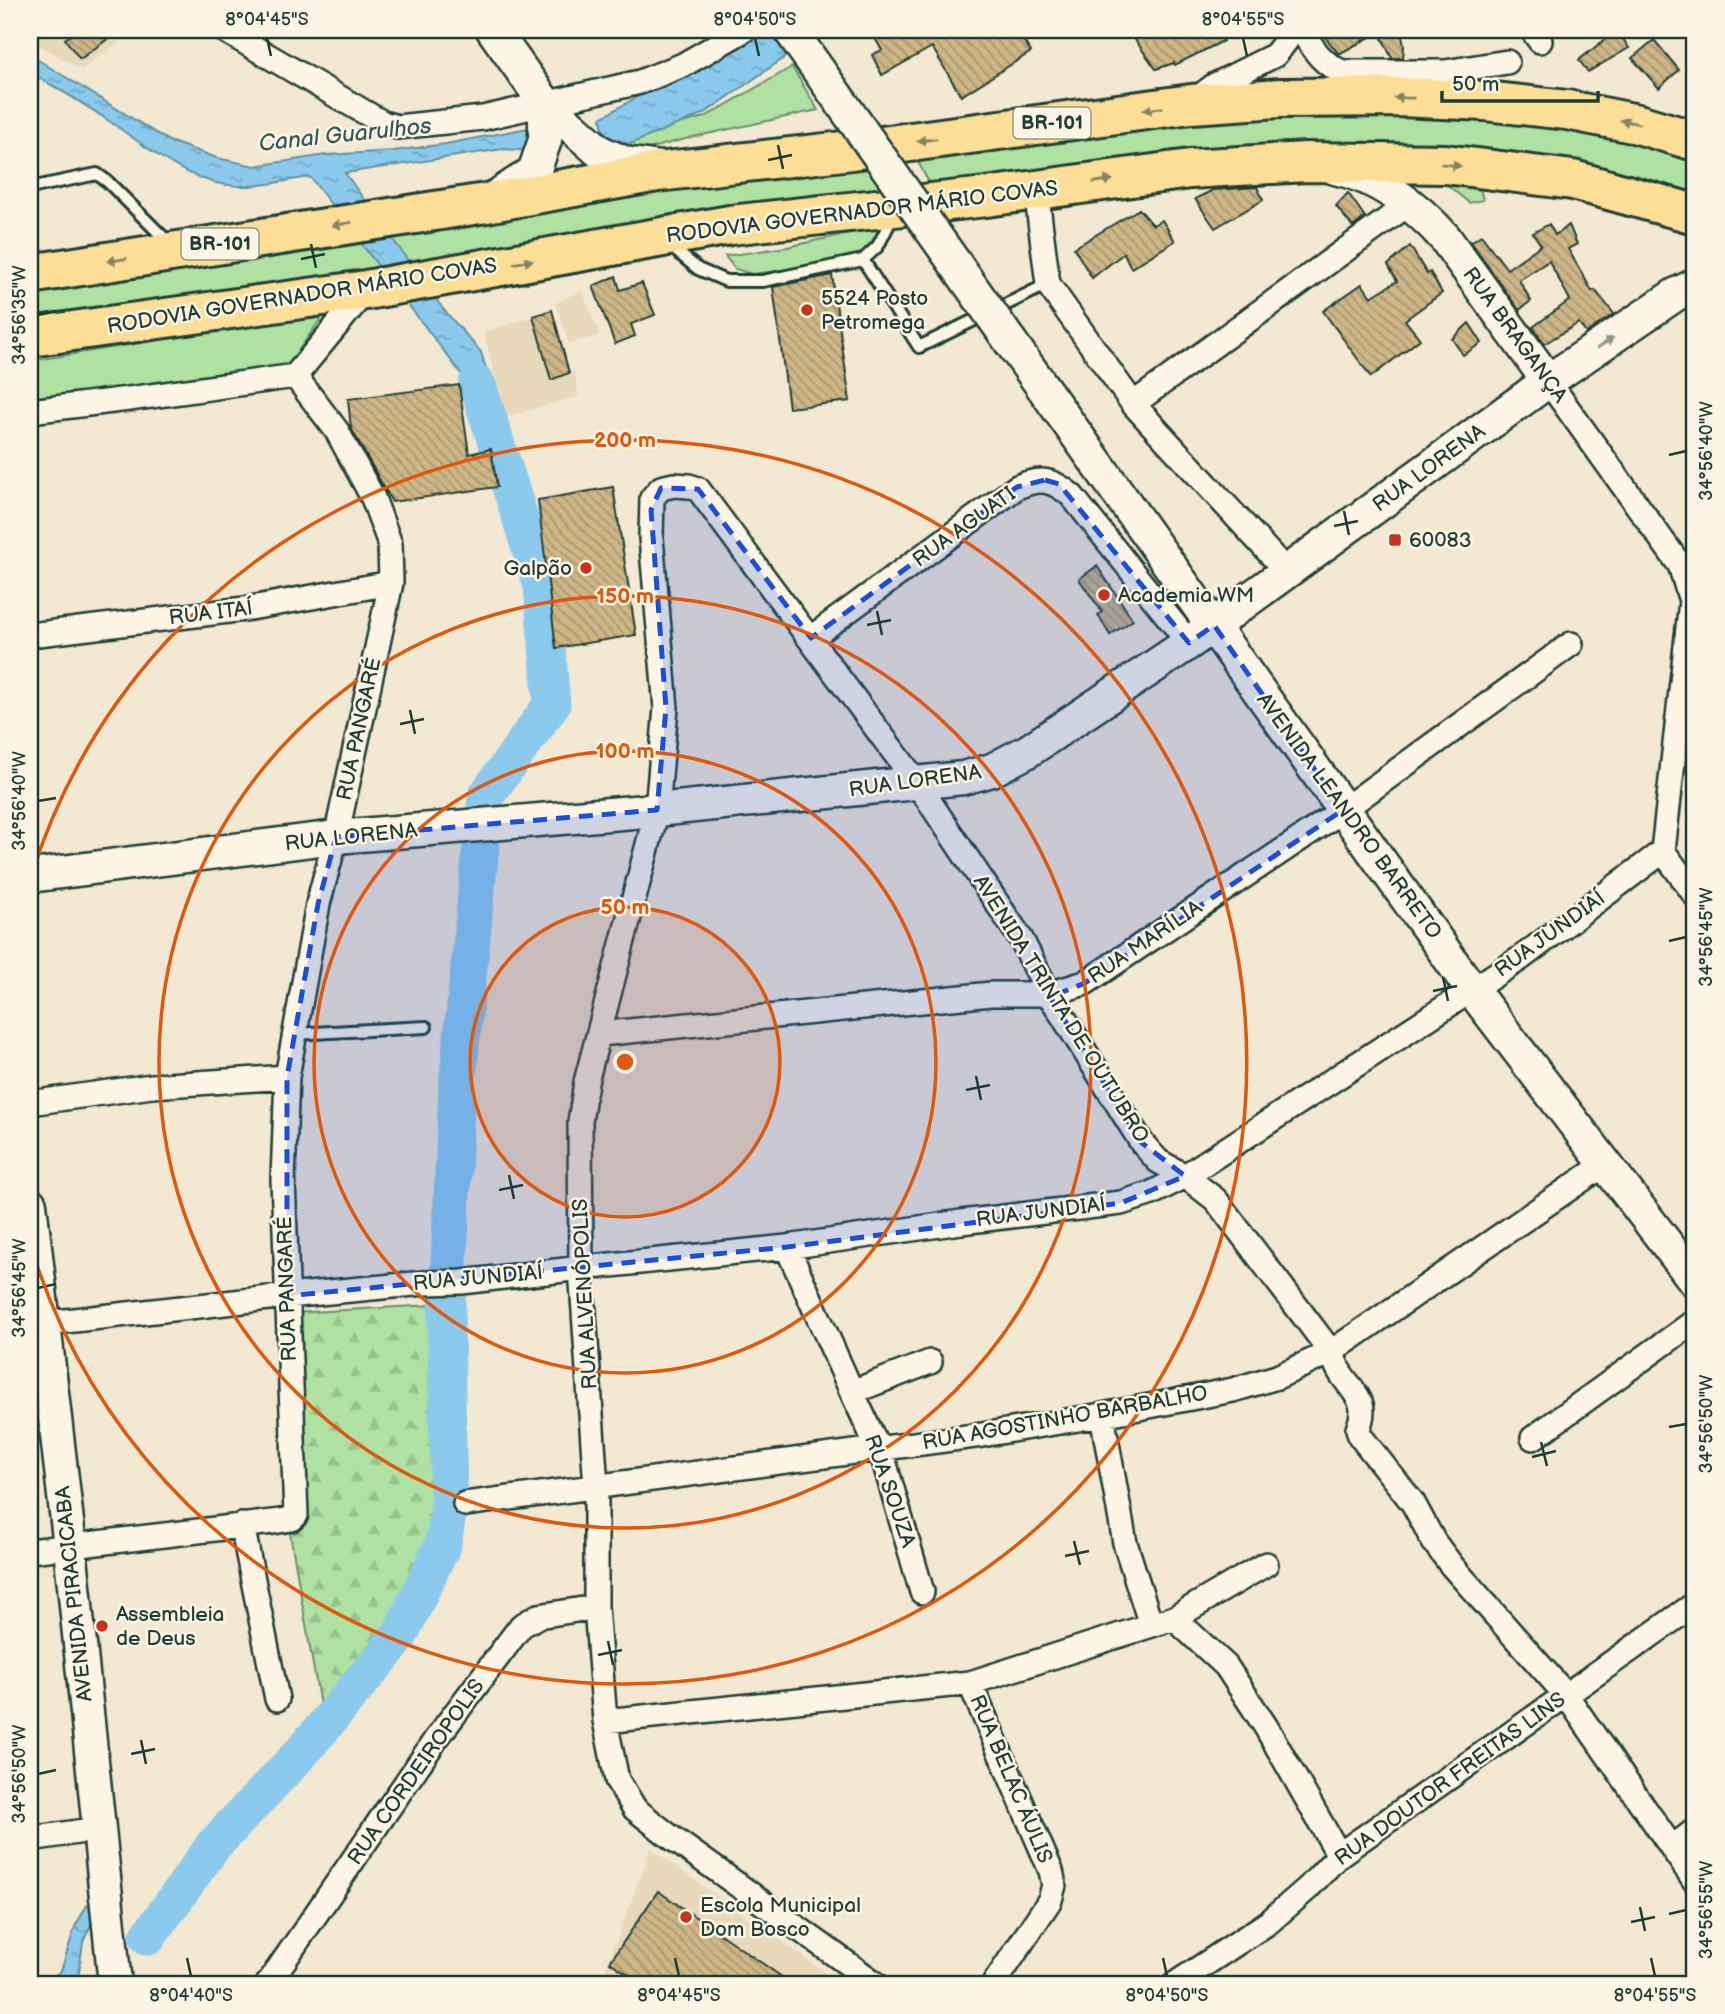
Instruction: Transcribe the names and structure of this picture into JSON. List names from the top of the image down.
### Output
{
  "streets": {
    "highway": ["BR-101", "RODOVIA GOVERNADOR MÁRIO COVAS"],
    "main road": [
      "RUA BRAGANÇA",
      "RUA LORENA",
      "AVENIDA LEANDRO BARRETO",
      "AVENIDA PIRACICABA"
    ],
    "street": [
      "RUA AGUATI",
      "RUA ITAÍ",
      "RUA PANGARÉ",
      "RUA JUNDIAÍ",
      "RUA MARÍLIA",
      "AVENIDA TRINTA DE OUTUBRO",
      "RUA ALVENÓPOLIS",
      "RUA AGOSTINHO BARBALHO",
      "RUA SOUZA",
      "RUA CORDEIROPOLIS",
      "RUA BELAC ÁULIS",
      "RUA DOUTOR FREITAS LINS"
    ]
  },
  "crossings": [
    ["RODOVIA GOVERNADOR MÁRIO COVAS", "RUA BRAGANÇA"],
    ["RUA BRAGANÇA", "RUA LORENA"],
    ["RUA LORENA", "RUA AGUATI"],
    ["RUA LORENA", "RUA PANGARÉ"],
    ["RUA LORENA", "AVENIDA LEANDRO BARRETO"],
    ["RUA LORENA", "AVENIDA TRINTA DE OUTUBRO"],
    ["RUA LORENA", "RUA ALVENÓPOLIS"],
    ["RUA AGUATI", "AVENIDA LEANDRO BARRETO"],
    ["RUA AGUATI", "AVENIDA TRINTA DE OUTUBRO"],
    ["RUA ITAÍ", "RUA PANGARÉ"],
    ["RUA PANGARÉ", "RUA JUNDIAÍ"],
    ["AVENIDA LEANDRO BARRETO", "RUA JUNDIAÍ"],
    ["AVENIDA LEANDRO BARRETO", "RUA MARÍLIA"],
    ["AVENIDA LEANDRO BARRETO", "RUA AGOSTINHO BARBALHO"],
    ["RUA JUNDIAÍ", "AVENIDA TRINTA DE OUTUBRO"],
    ["RUA JUNDIAÍ", "RUA ALVENÓPOLIS"],
    ["RUA JUNDIAÍ", "RUA SOUZA"],
    ["RUA JUNDIAÍ", "AVENIDA PIRACICABA"],
    ["RUA MARÍLIA", "AVENIDA TRINTA DE OUTUBRO"],
    ["RUA MARÍLIA", "RUA ALVENÓPOLIS"],
    ["AVENIDA TRINTA DE OUTUBRO", "RUA ALVENÓPOLIS"],
    ["AVENIDA TRINTA DE OUTUBRO", "RUA AGOSTINHO BARBALHO"],
    ["AVENIDA TRINTA DE OUTUBRO", "RUA DOUTOR FREITAS LINS"],
    ["RUA ALVENÓPOLIS", "RUA AGOSTINHO BARBALHO"],
    ["RUA ALVENÓPOLIS", "RUA CORDEIROPOLIS"],
    ["RUA AGOSTINHO BARBALHO", "RUA SOUZA"]
  ],
  "water": ["Canal Guarulhos"],
  "places": {
    "other": [
      "5524 Posto Petromega",
      "Galpão",
      "Academia WM",
      "Assembleia de Deus",
      "Escola Municipal Dom Bosco"
    ],
    "transit": ["60083"]
  },
  "scale_bar": "50 m",
  "coordinates": [
    "8°04'45\"S",
    "8°04'50\"S",
    "8°04'55\"S",
    "34°56'35\"W",
    "34°56'40\"W",
    "34°56'45\"W",
    "34°56'50\"W",
    "34°56'55\"W",
    "8°04'40\"S"
  ],
  "rings": [
    "200 m",
    "150 m",
    "100 m",
    "50 m"
  ]
}
